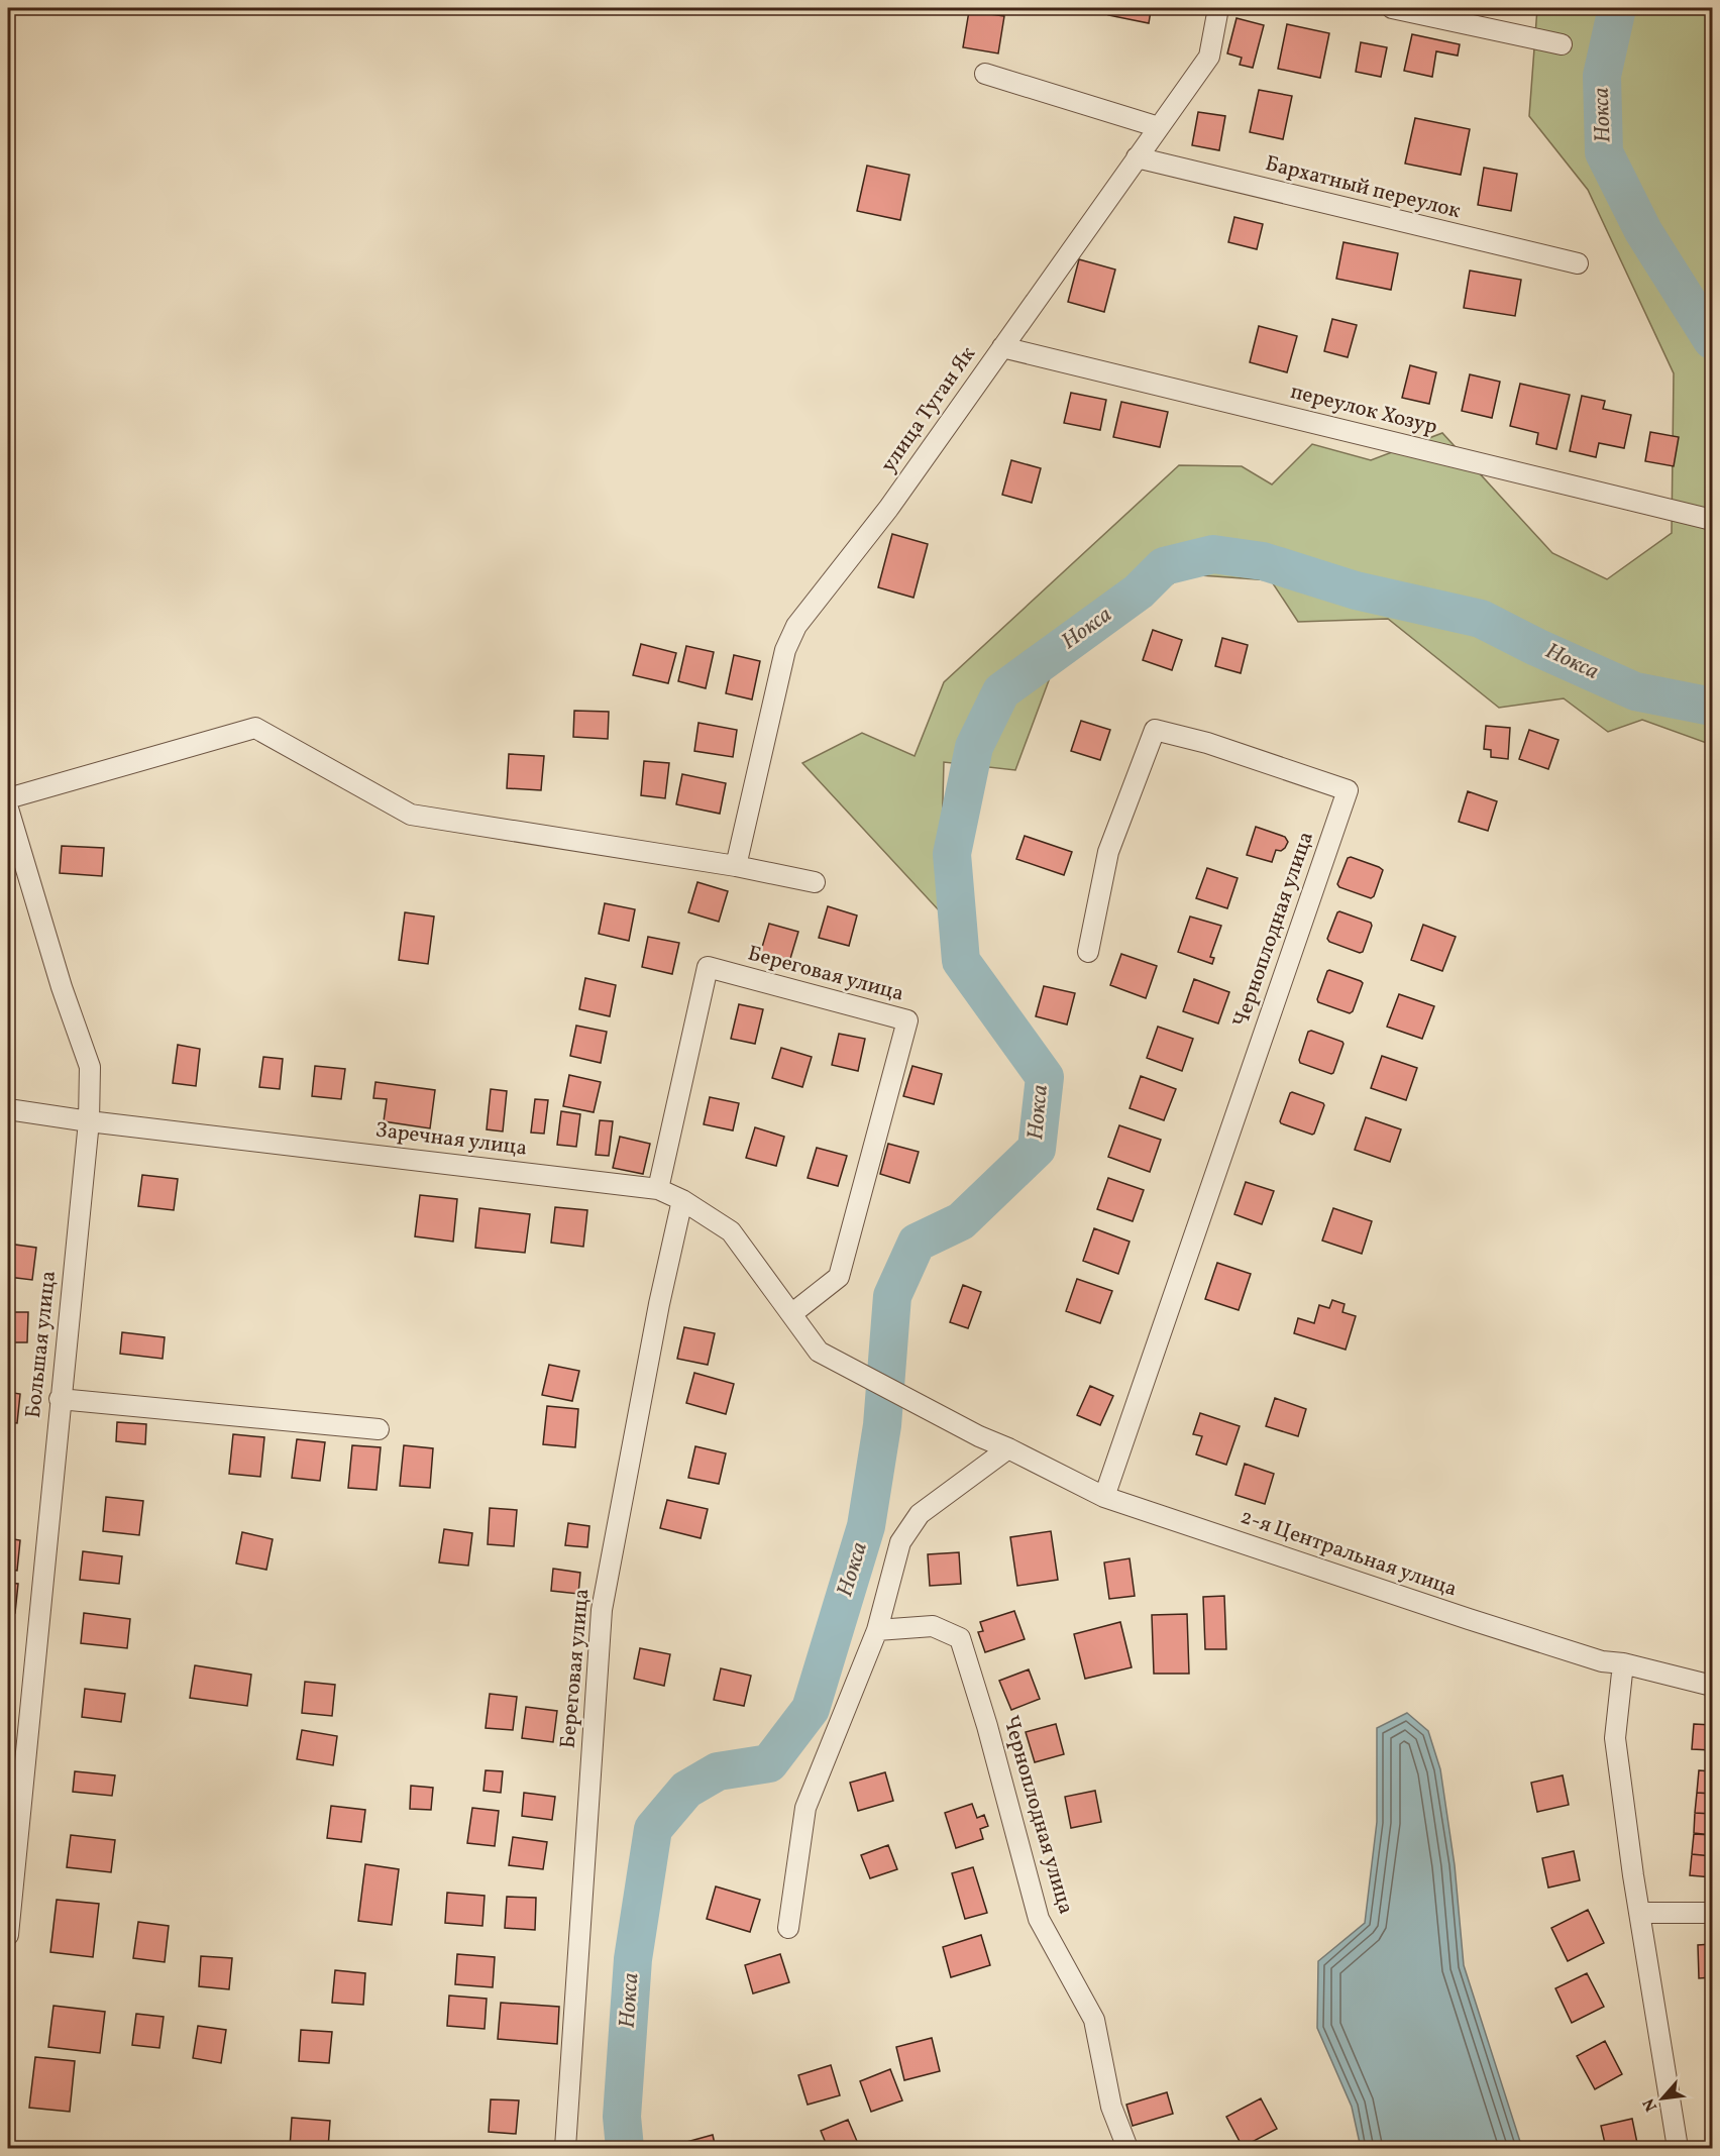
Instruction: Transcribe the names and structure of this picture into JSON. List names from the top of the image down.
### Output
{
  "streets": {
    "street": [
      "Бархатный переулок",
      "улица Туган Як",
      "переулок Хозур",
      "Черноплодная улица",
      "Береговая улица",
      "Заречная улица",
      "Большая улица",
      "2-я Центральная улица"
    ]
  },
  "crossings": [
    ["Бархатный переулок", "улица Туган Як"],
    ["улица Туган Як", "переулок Хозур"],
    ["Черноплодная улица", "2-я Центральная улица"],
    ["Береговая улица", "Заречная улица"],
    ["Заречная улица", "Большая улица"],
    ["Заречная улица", "2-я Центральная улица"]
  ],
  "water": ["Нокса"],
  "north": "bottom left"
}
